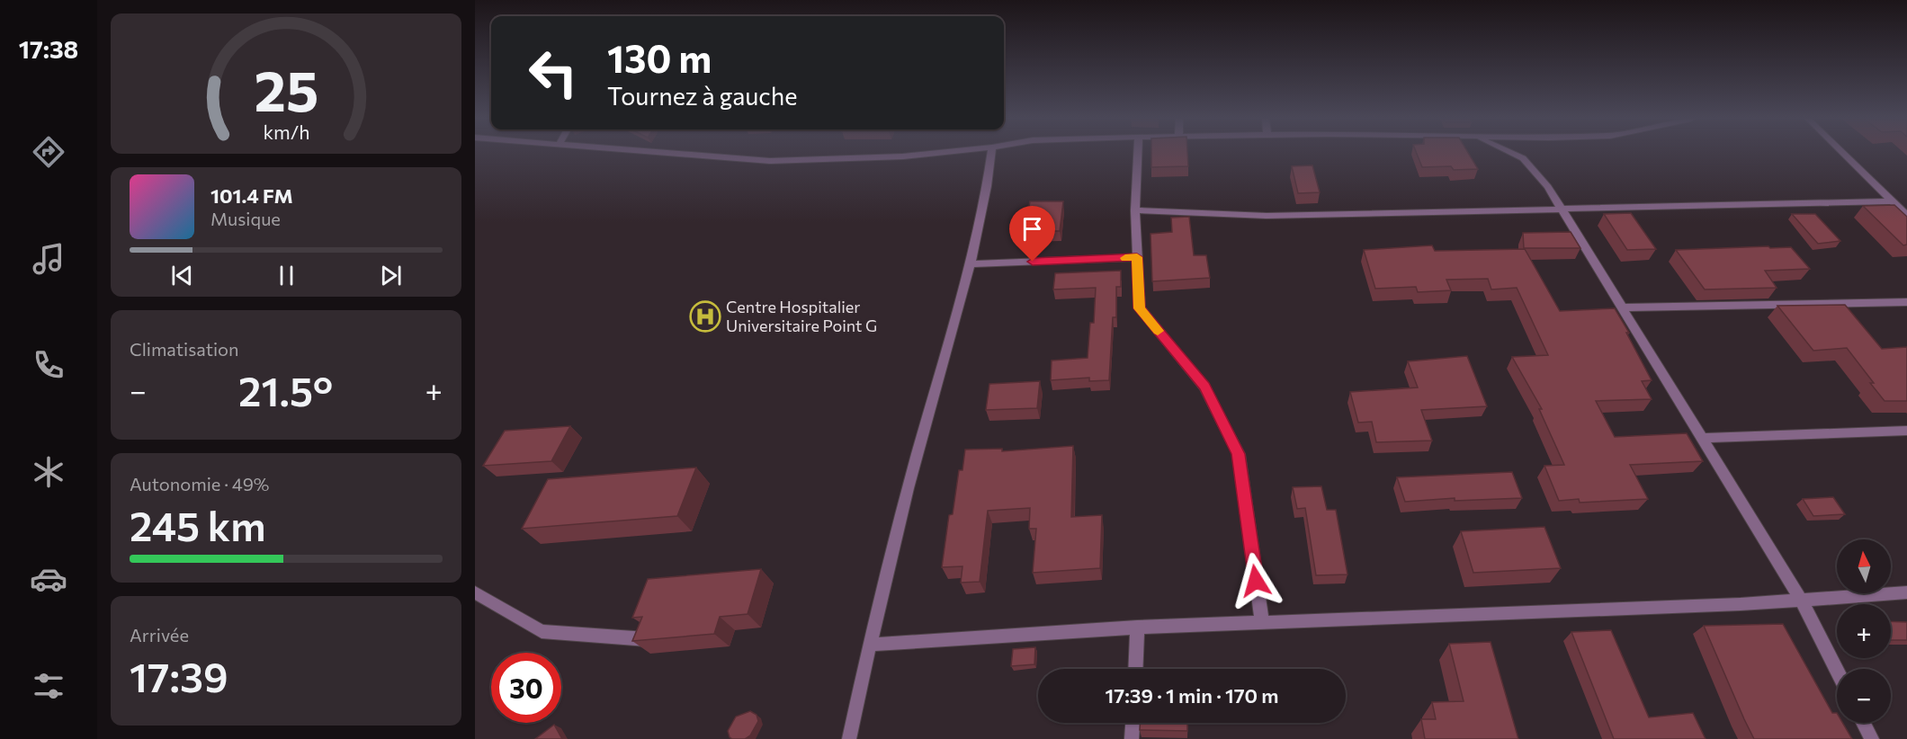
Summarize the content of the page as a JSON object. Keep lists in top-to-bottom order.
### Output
{
  "places": {
    "hospital": ["Centre Hospitalier Universitaire Point G"]
  },
  "north": "top",
  "page": {
    "tabs": "17:38",
    "turn": ["130 m", "Tournez à gauche"],
    "song": ["101.4 FM", "Musique"],
    "tile": [
      "Climatisation",
      ["Autonomie · 49%", "245 km"],
      ["Arrivée", "17:39"]
    ],
    "heat": ["−", "21.5°", "+"],
    "map_buttons": ["+", "−"],
    "limit": "30",
    "trip": "17:39 · 1 min · 170 m",
    "gauge": ["25", "km/h"]
  }
}
